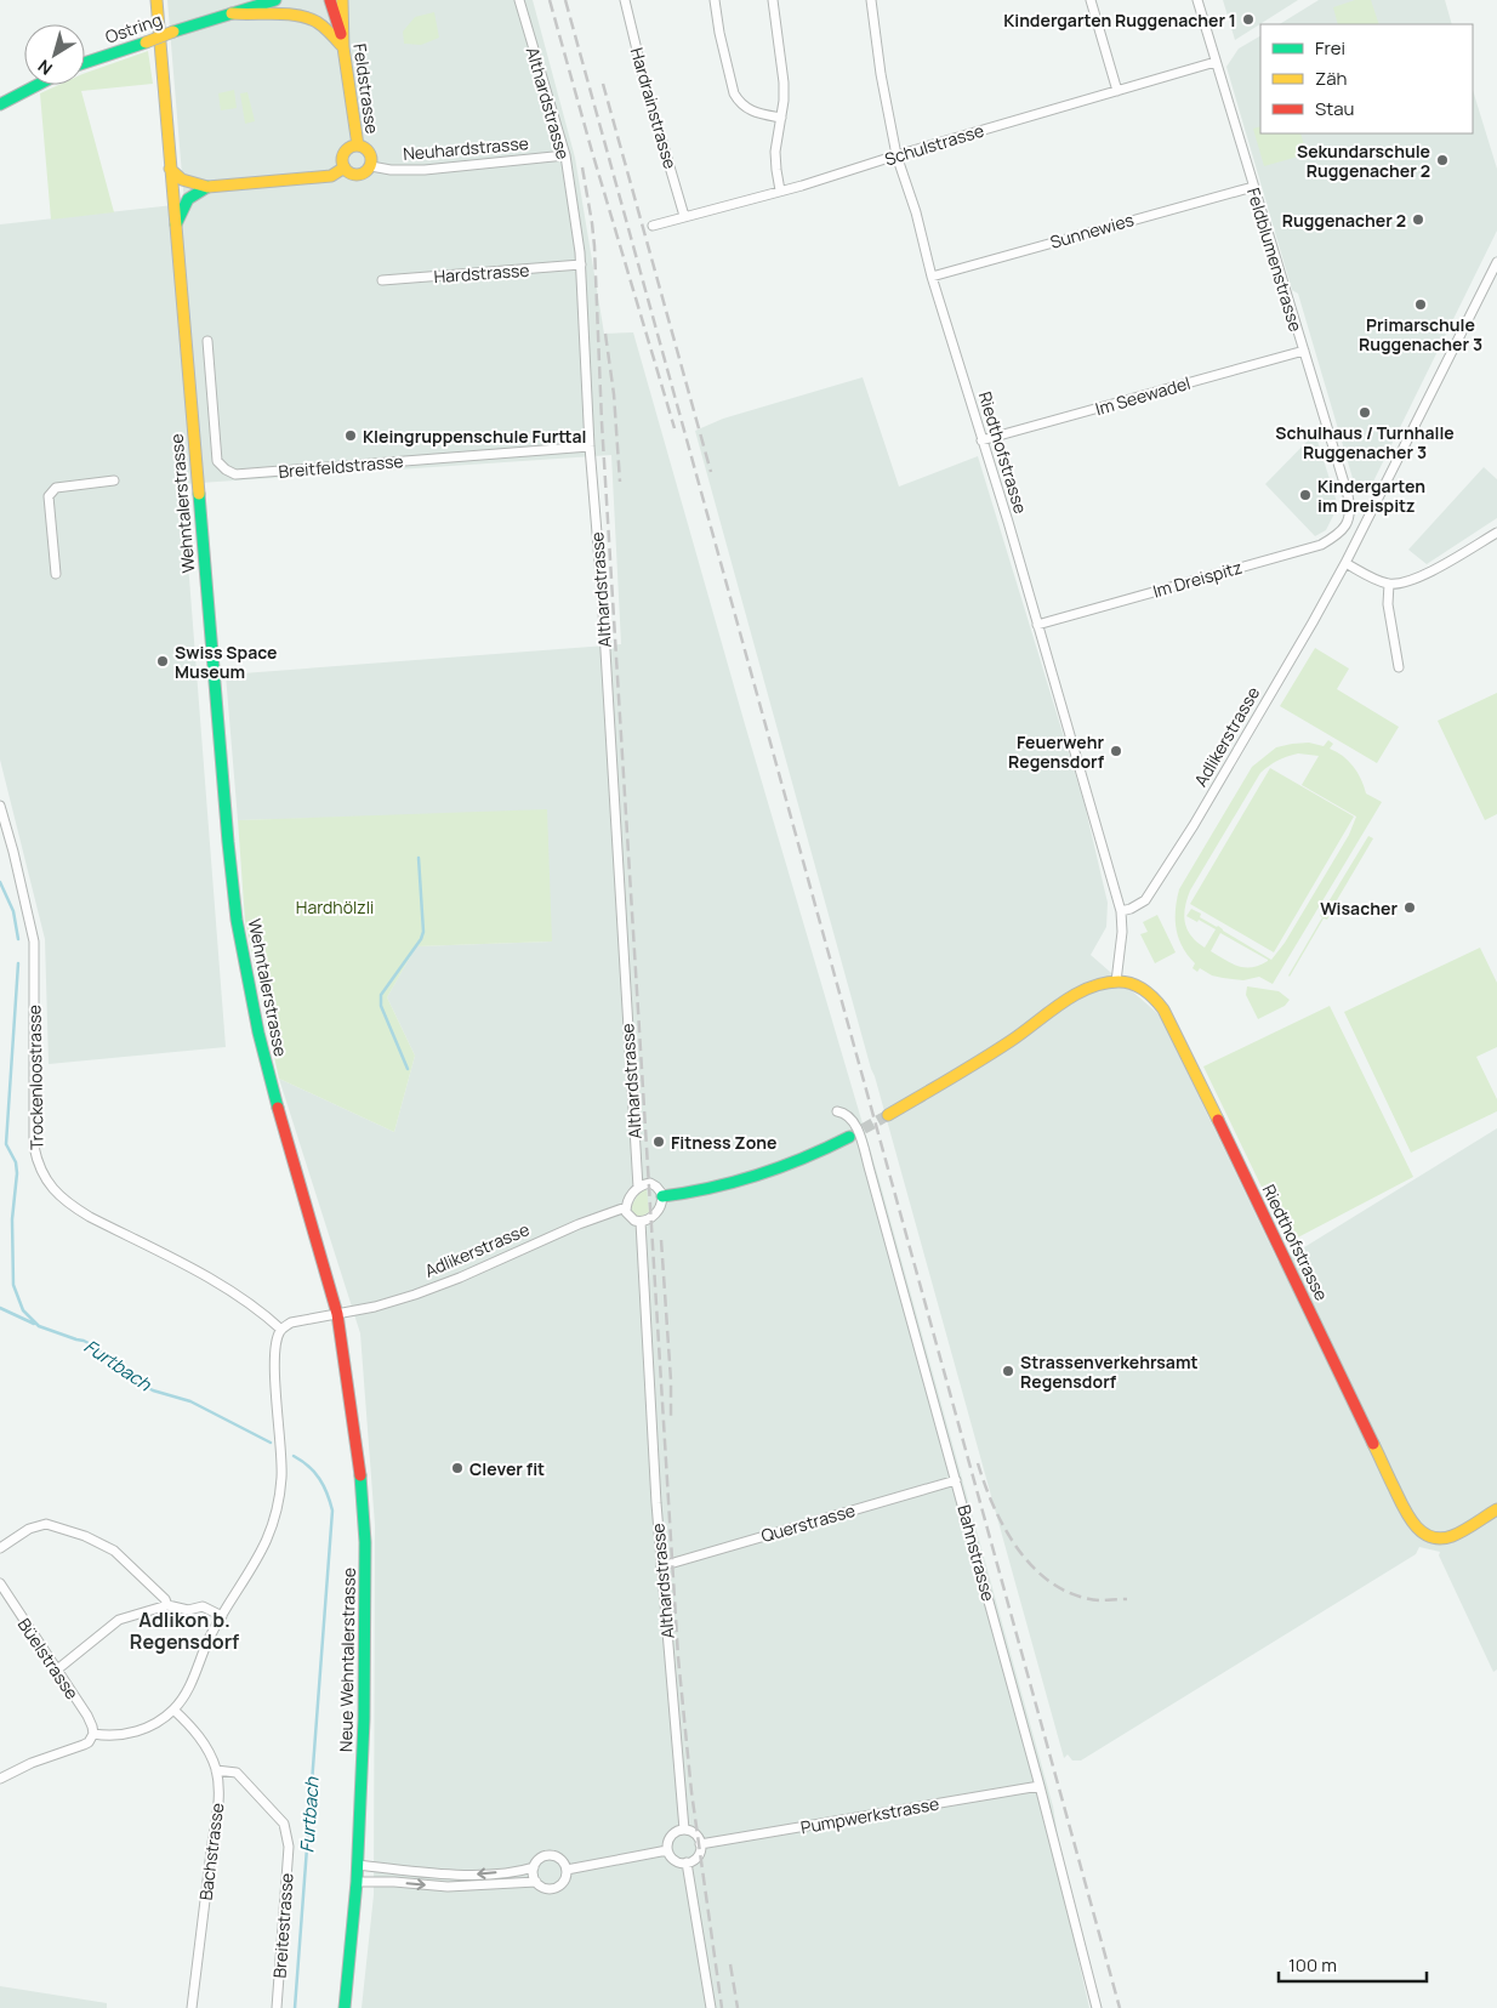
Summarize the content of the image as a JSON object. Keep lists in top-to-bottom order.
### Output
{
  "streets": {
    "main road": [
      "Ostring",
      "Feldstrasse",
      "Riedthofstrasse",
      "Wehntalerstrasse",
      "Neue Wehntalerstrasse"
    ],
    "street": [
      "Althardstrasse",
      "Hardrainstrasse",
      "Schulstrasse",
      "Neuhardstrasse",
      "Sunnewies",
      "Feldblumenstrasse",
      "Hardstrasse",
      "Im Seewadel",
      "Breitfeldstrasse",
      "Im Dreispitz",
      "Adlikerstrasse",
      "Trockenloostrasse",
      "Querstrasse",
      "Bahnstrasse",
      "Büelstrasse",
      "Pumpwerkstrasse",
      "Bachstrasse",
      "Breitestrasse"
    ]
  },
  "crossings": [
    ["Feldstrasse", "Neuhardstrasse"],
    ["Althardstrasse", "Neuhardstrasse"],
    ["Althardstrasse", "Hardstrasse"],
    ["Althardstrasse", "Breitfeldstrasse"],
    ["Althardstrasse", "Adlikerstrasse"],
    ["Althardstrasse", "Querstrasse"],
    ["Althardstrasse", "Pumpwerkstrasse"],
    ["Hardrainstrasse", "Schulstrasse"],
    ["Schulstrasse", "Feldblumenstrasse"],
    ["Schulstrasse", "Riedthofstrasse"],
    ["Sunnewies", "Feldblumenstrasse"],
    ["Sunnewies", "Riedthofstrasse"],
    ["Feldblumenstrasse", "Im Seewadel"],
    ["Feldblumenstrasse", "Im Dreispitz"],
    ["Im Seewadel", "Riedthofstrasse"],
    ["Riedthofstrasse", "Im Dreispitz"],
    ["Riedthofstrasse", "Adlikerstrasse"],
    ["Wehntalerstrasse", "Adlikerstrasse"],
    ["Wehntalerstrasse", "Neue Wehntalerstrasse"],
    ["Adlikerstrasse", "Neue Wehntalerstrasse"],
    ["Querstrasse", "Bahnstrasse"],
    ["Bahnstrasse", "Pumpwerkstrasse"],
    ["Bachstrasse", "Breitestrasse"]
  ],
  "districts": ["Adlikon b. Regensdorf"],
  "water": ["Furtbach"],
  "parks": ["Hardhölzli"],
  "places": [
    "Kindergarten Ruggenacher 1",
    "Sekundarschule Ruggenacher 2",
    "Ruggenacher 2",
    "Primarschule Ruggenacher 3",
    "Schulhaus / Turnhalle Ruggenacher 3",
    "Kleingruppenschule Furttal",
    "Kindergarten im Dreispitz",
    "Swiss Space Museum",
    "Feuerwehr Regensdorf",
    "Wisacher",
    "Fitness Zone",
    "Strassenverkehrsamt Regensdorf",
    "Clever fit"
  ],
  "legend": ["Frei", "Zäh", "Stau"],
  "scale_bar": "100 m",
  "north": "bottom left"
}
